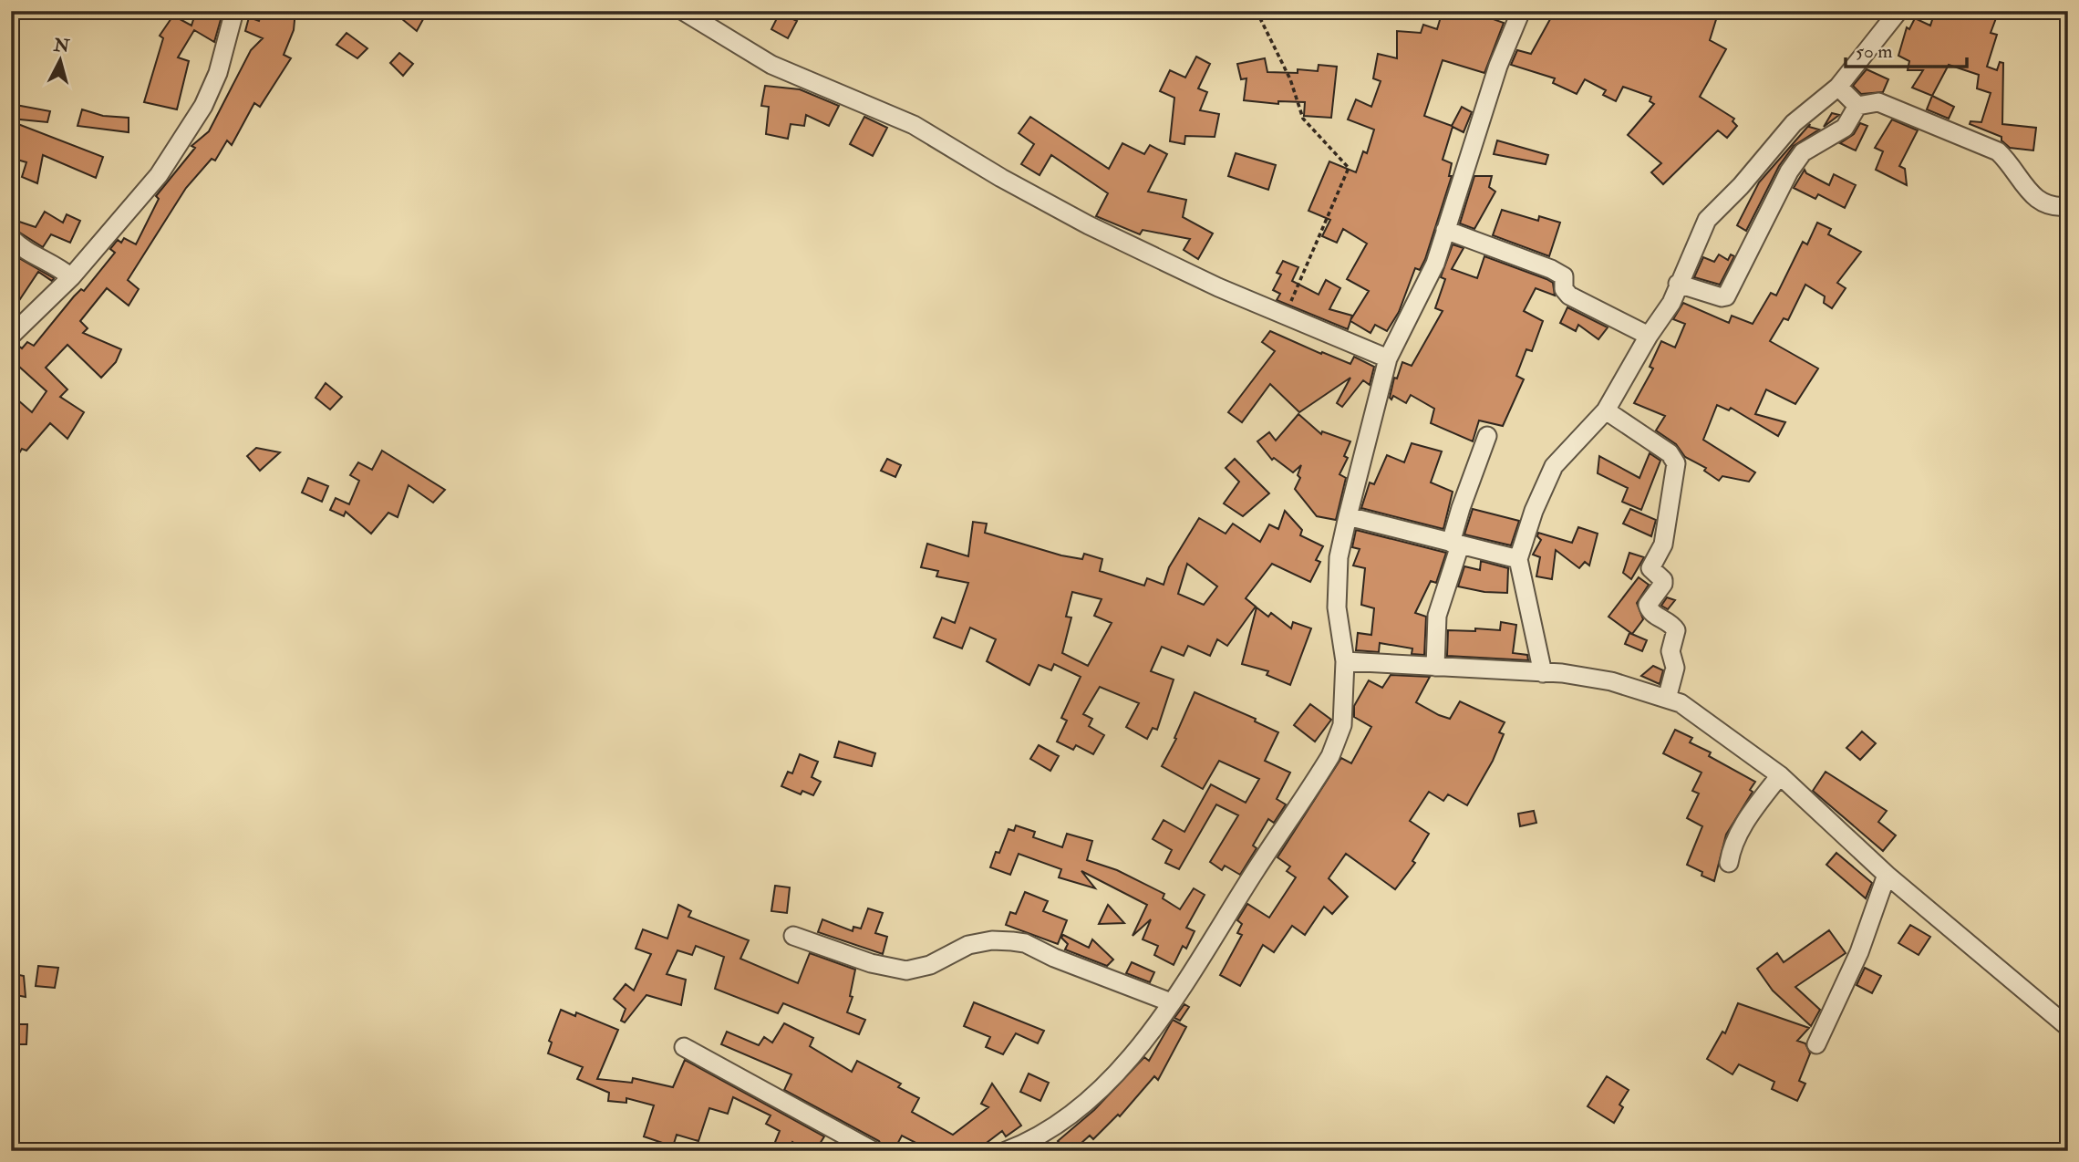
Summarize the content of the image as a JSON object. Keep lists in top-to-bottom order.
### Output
{
  "scale_bar": "50 m",
  "north": "top"
}
